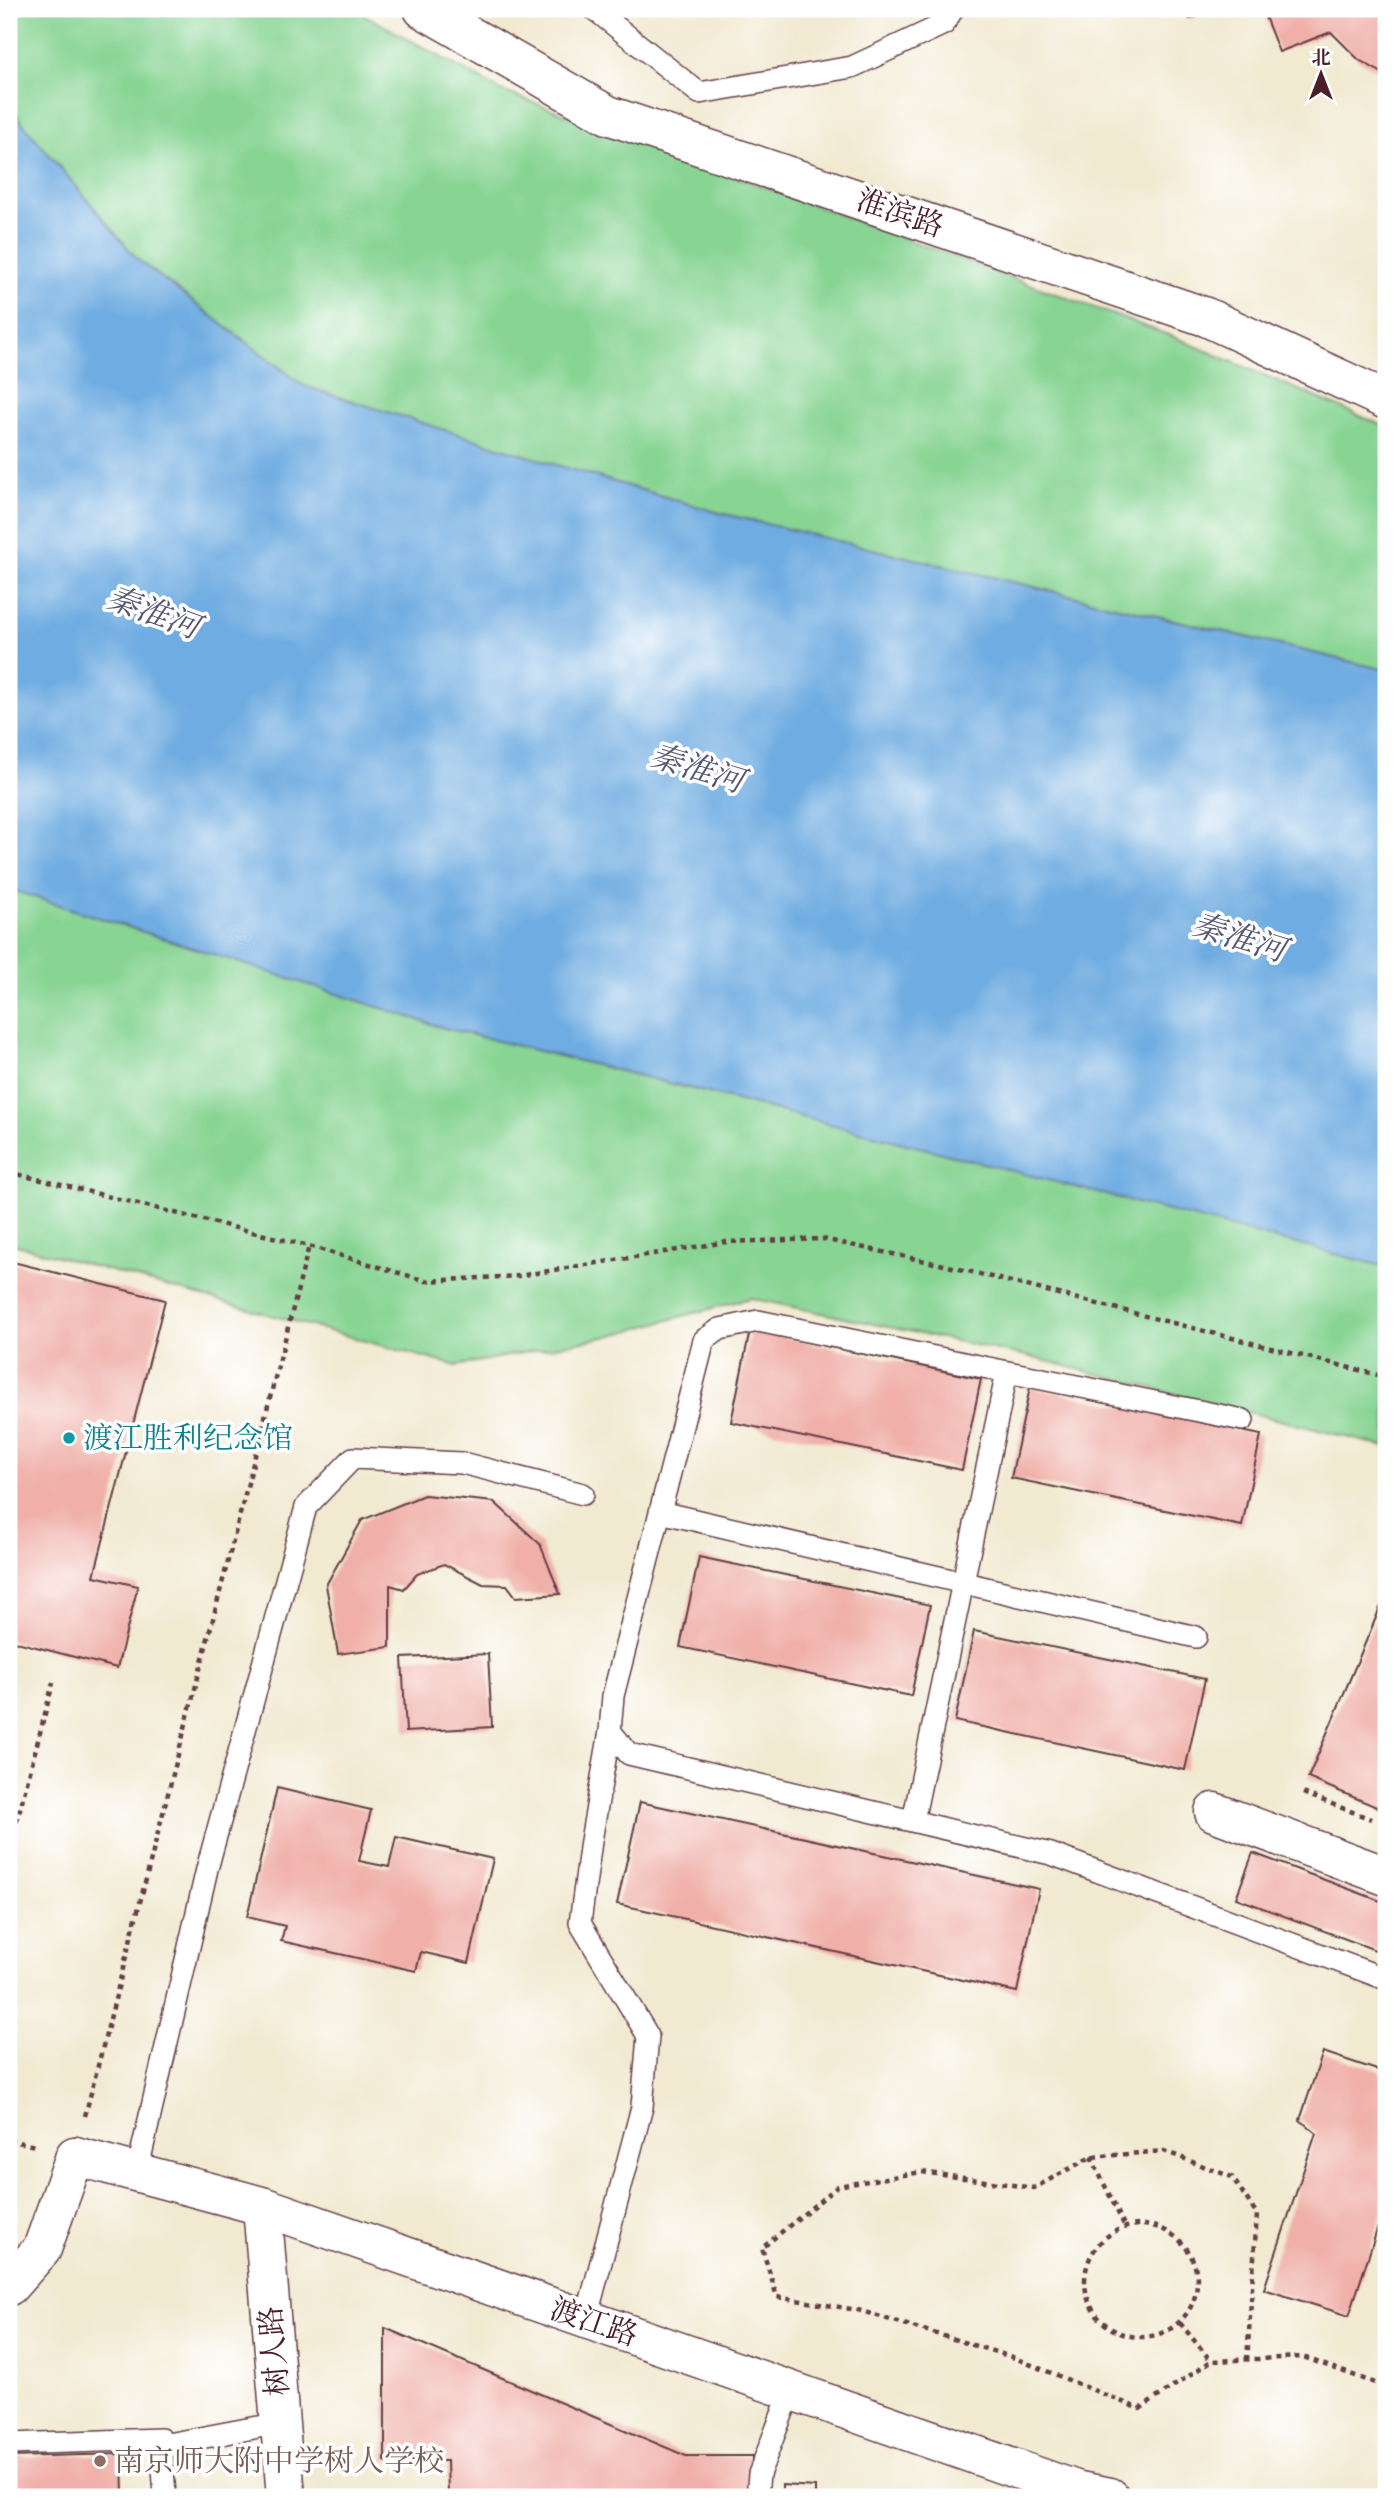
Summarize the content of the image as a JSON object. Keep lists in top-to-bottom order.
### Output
{
  "streets": {
    "street": ["淮滨路", "渡江路", "树人路"]
  },
  "crossings": [
    ["渡江路", "树人路"]
  ],
  "water": ["秦淮河"],
  "places": ["渡江胜利纪念馆", "南京师大附中学树人学校"],
  "north": "top"
}
